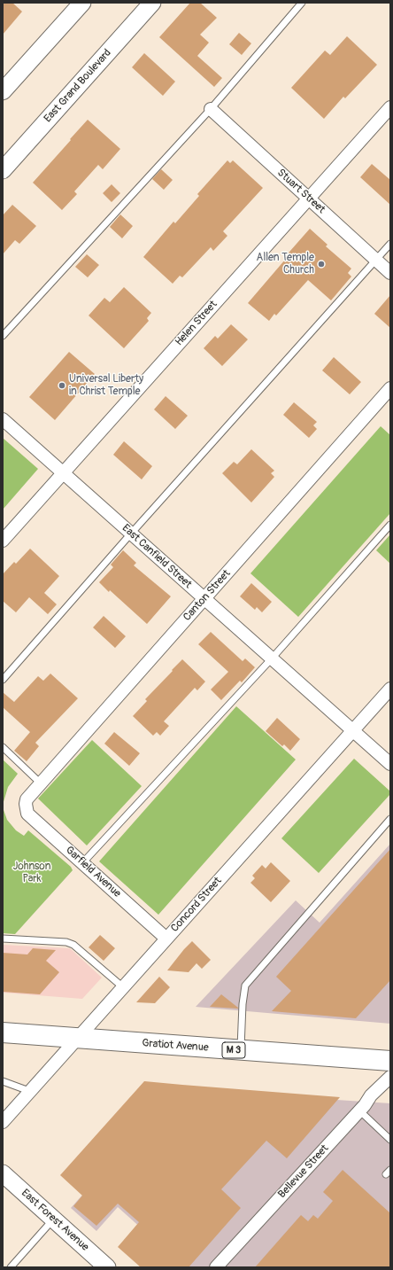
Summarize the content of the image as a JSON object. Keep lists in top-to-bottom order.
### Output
{
  "streets": {
    "main road": [
      "East Grand Boulevard",
      "Gratiot Avenue",
      "M 3",
      "East Forest Avenue"
    ],
    "street": [
      "Stuart Street",
      "Helen Street",
      "East Canfield Street",
      "Canton Street",
      "Garfield Avenue",
      "Concord Street",
      "Bellevue Street"
    ]
  },
  "crossings": [
    ["Stuart Street", "Helen Street"],
    ["Helen Street", "East Canfield Street"],
    ["East Canfield Street", "Canton Street"],
    ["East Canfield Street", "Concord Street"],
    ["Canton Street", "Garfield Avenue"],
    ["Garfield Avenue", "Concord Street"],
    ["Concord Street", "Gratiot Avenue"]
  ],
  "parks": ["Johnson Park"],
  "places": ["Allen Temple Church", "Universal Liberty in Christ Temple"]
}
